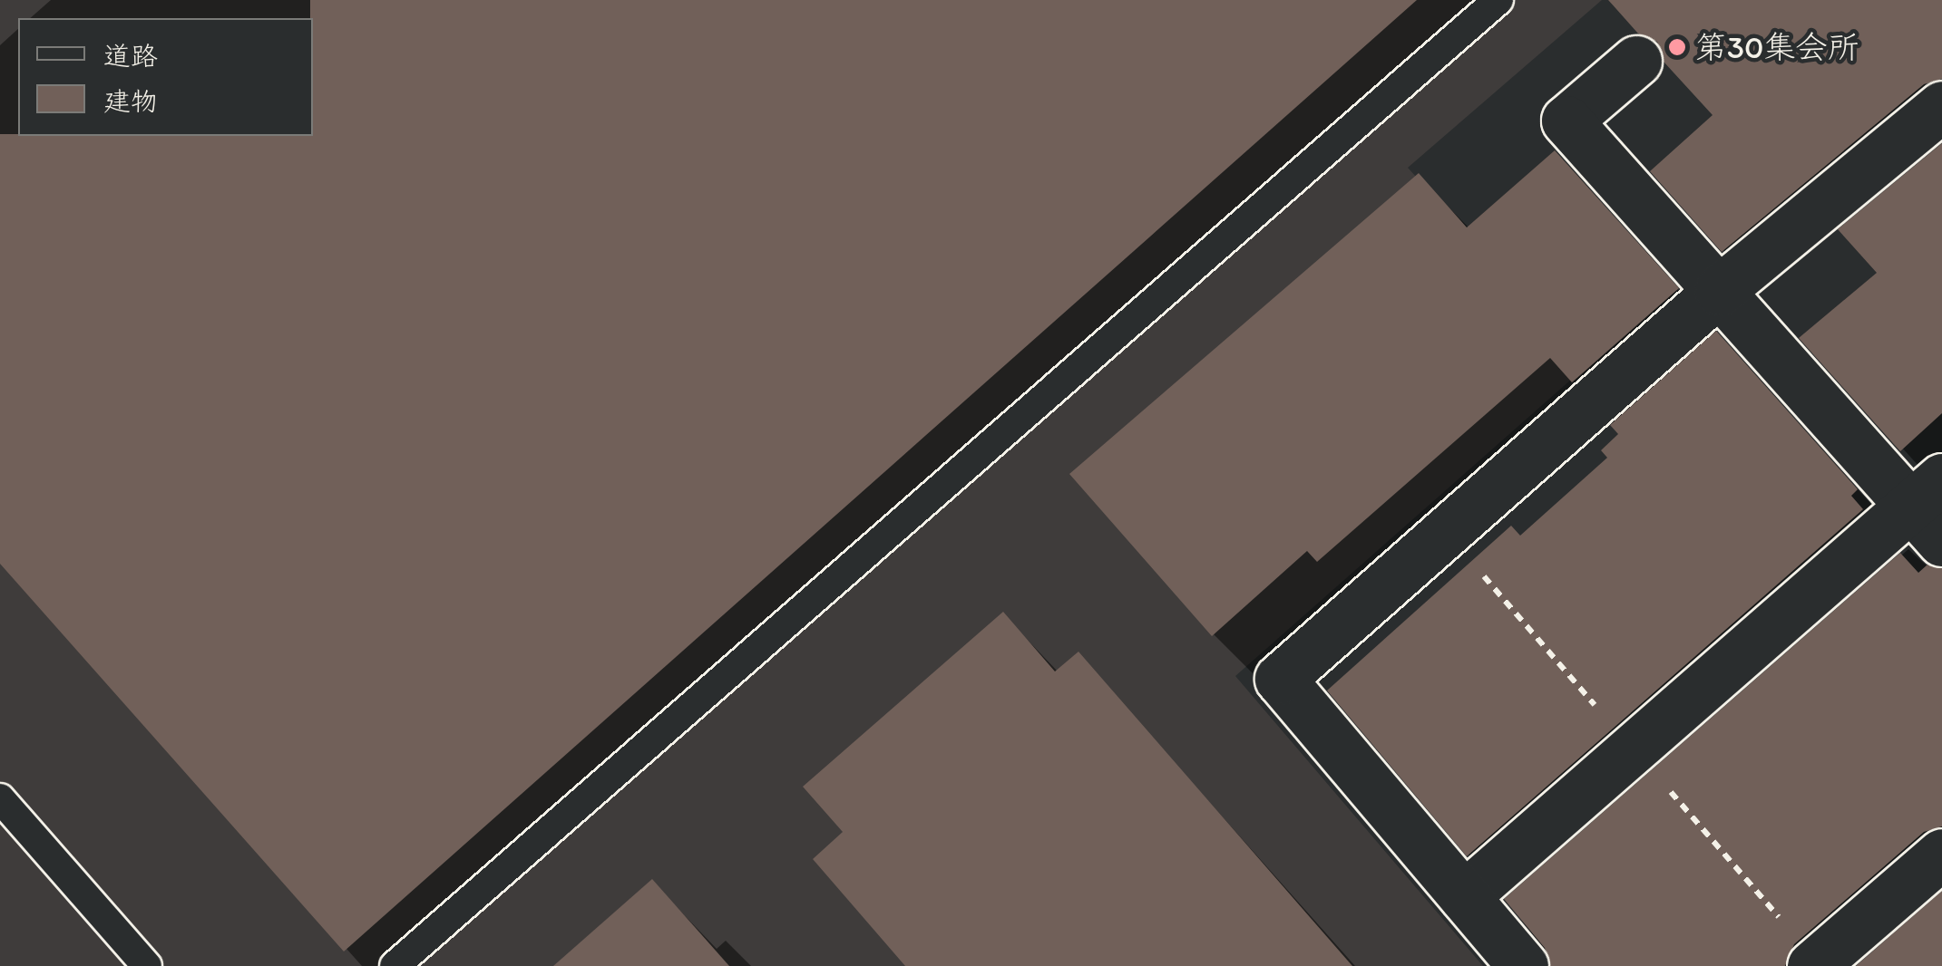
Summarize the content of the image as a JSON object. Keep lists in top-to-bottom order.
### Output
{
  "places": ["第30集会所"],
  "legend": ["道路", "建物"]
}
